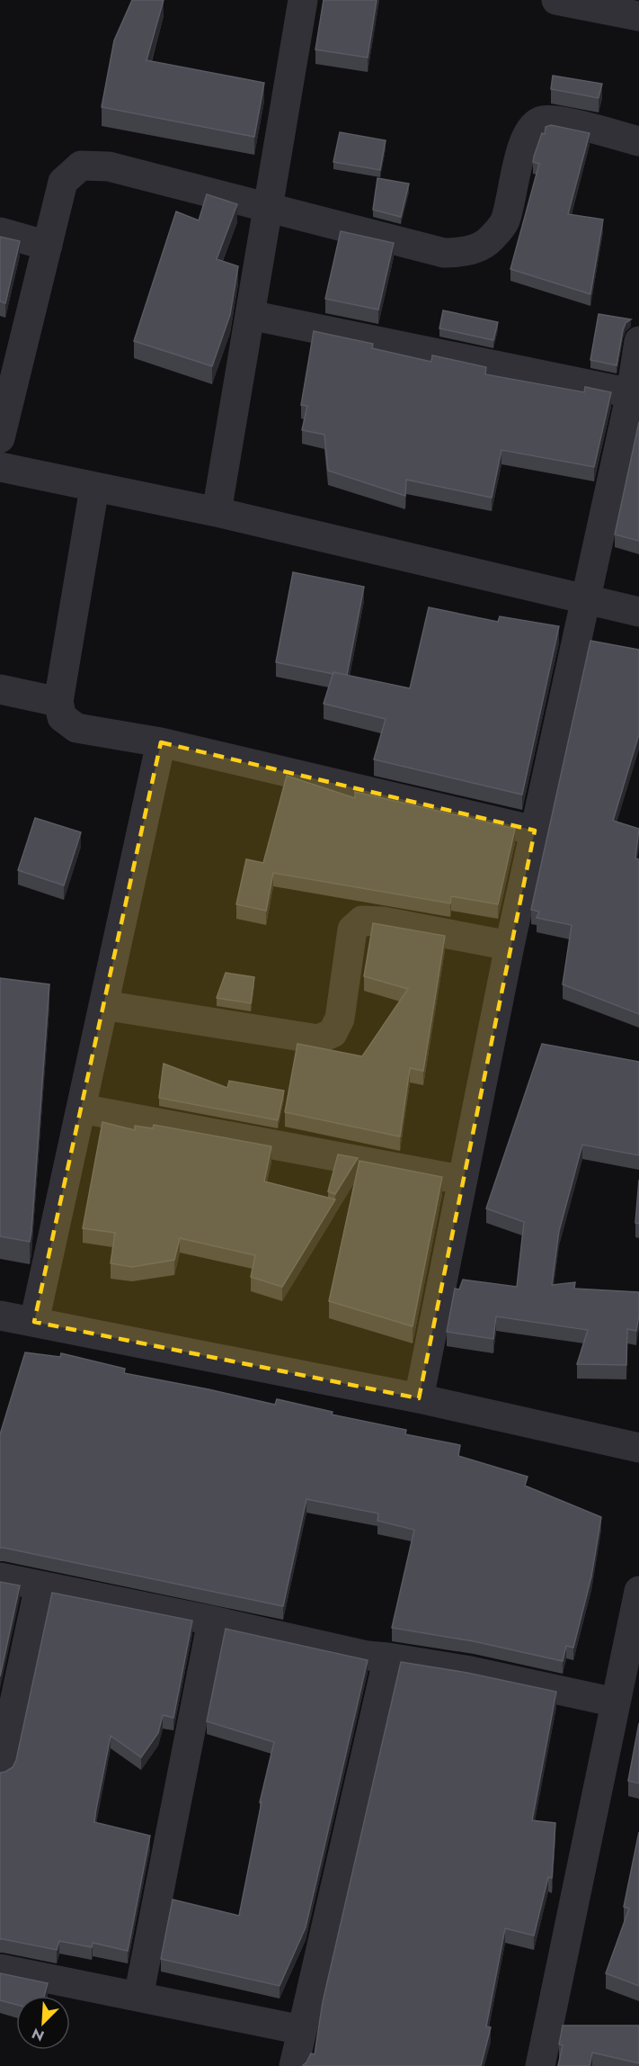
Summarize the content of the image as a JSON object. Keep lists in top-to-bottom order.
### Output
{
  "north": "bottom left"
}
